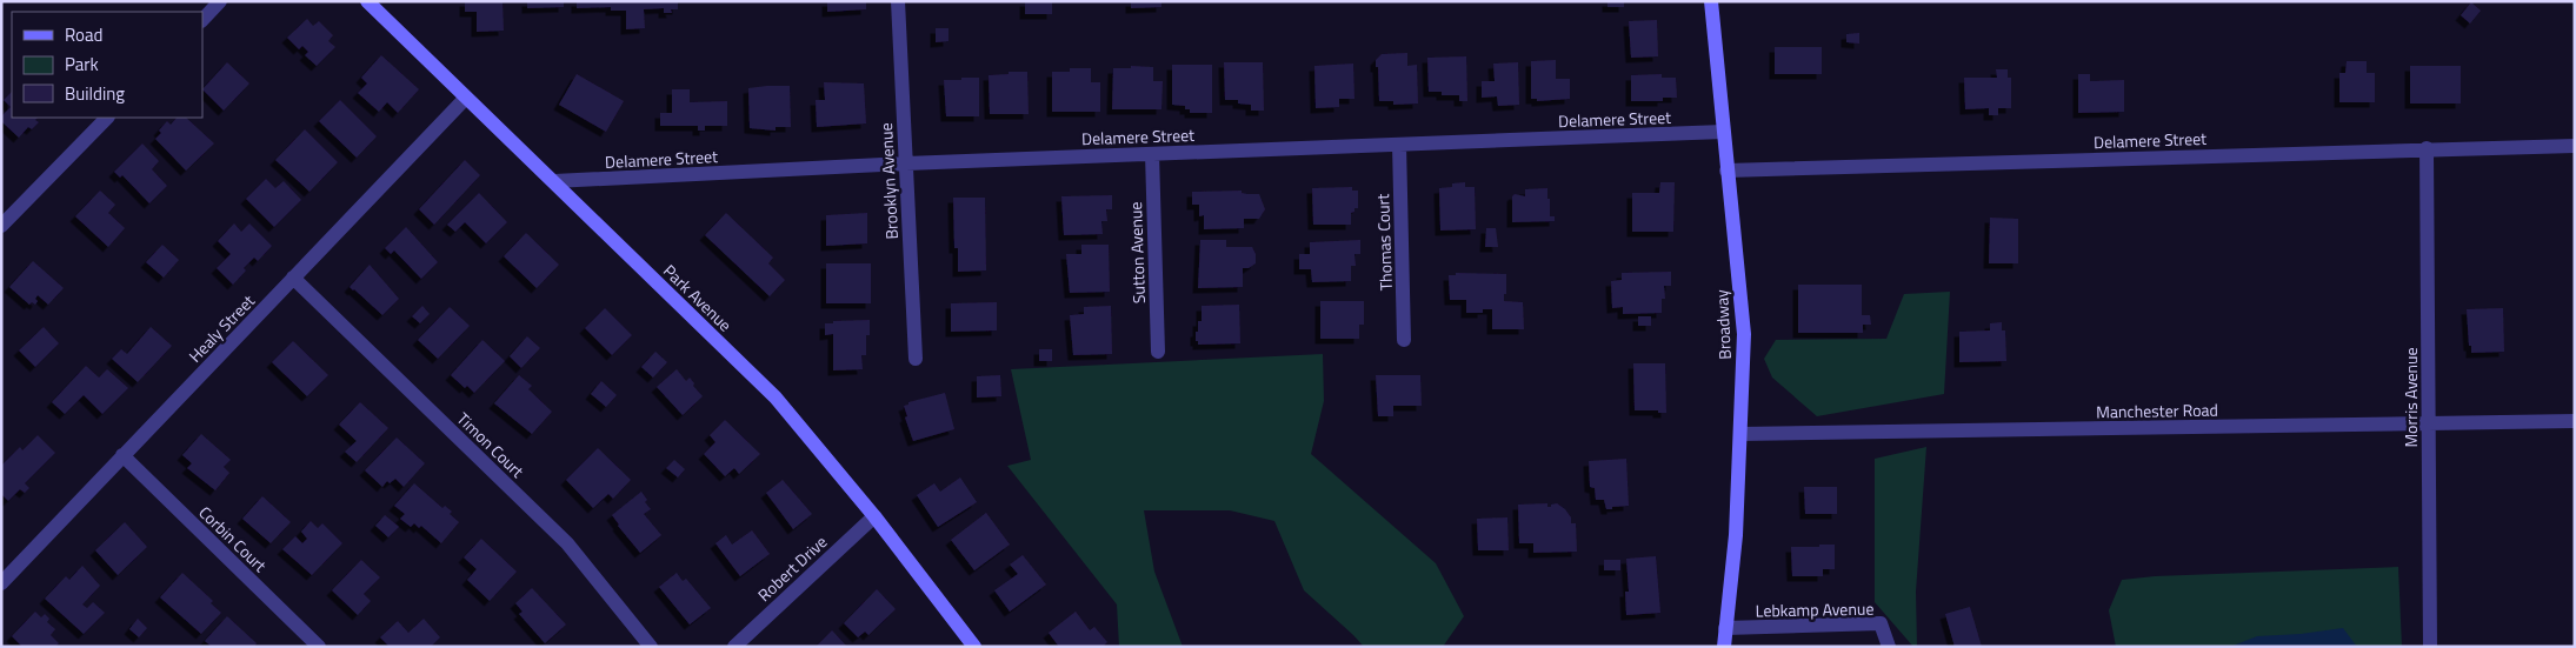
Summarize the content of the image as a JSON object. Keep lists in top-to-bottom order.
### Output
{
  "streets": {
    "main road": ["Park Avenue", "Broadway"],
    "street": [
      "Delamere Street",
      "Brooklyn Avenue",
      "Thomas Court",
      "Sutton Avenue",
      "Healy Street",
      "Morris Avenue",
      "Manchester Road",
      "Timon Court",
      "Corbin Court",
      "Robert Drive",
      "Lebkamp Avenue"
    ]
  },
  "crossings": [
    ["Delamere Street", "Brooklyn Avenue"],
    ["Delamere Street", "Thomas Court"],
    ["Delamere Street", "Sutton Avenue"],
    ["Delamere Street", "Park Avenue"],
    ["Delamere Street", "Broadway"],
    ["Delamere Street", "Morris Avenue"],
    ["Park Avenue", "Healy Street"],
    ["Park Avenue", "Robert Drive"],
    ["Broadway", "Manchester Road"],
    ["Broadway", "Lebkamp Avenue"],
    ["Healy Street", "Timon Court"],
    ["Healy Street", "Corbin Court"],
    ["Morris Avenue", "Manchester Road"]
  ],
  "legend": ["Road", "Park", "Building"]
}
